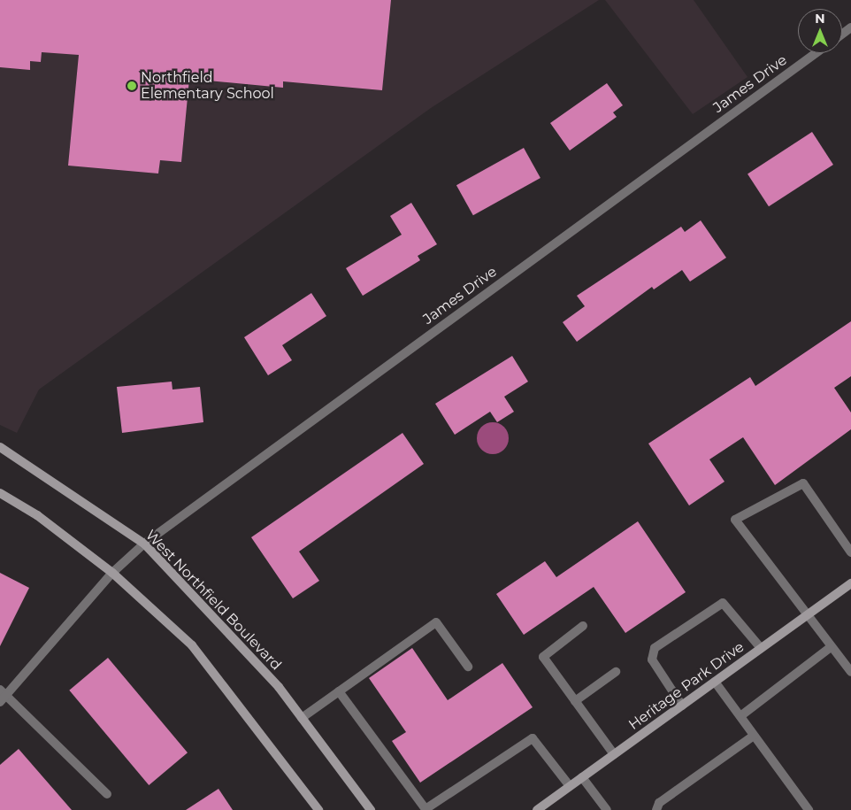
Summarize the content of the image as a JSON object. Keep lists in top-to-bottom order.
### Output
{
  "streets": {
    "main road": ["West Northfield Boulevard", "Heritage Park Drive"],
    "street": ["James Drive"]
  },
  "crossings": [
    ["James Drive", "West Northfield Boulevard"]
  ],
  "places": ["Northfield Elementary School"],
  "north": "top"
}
